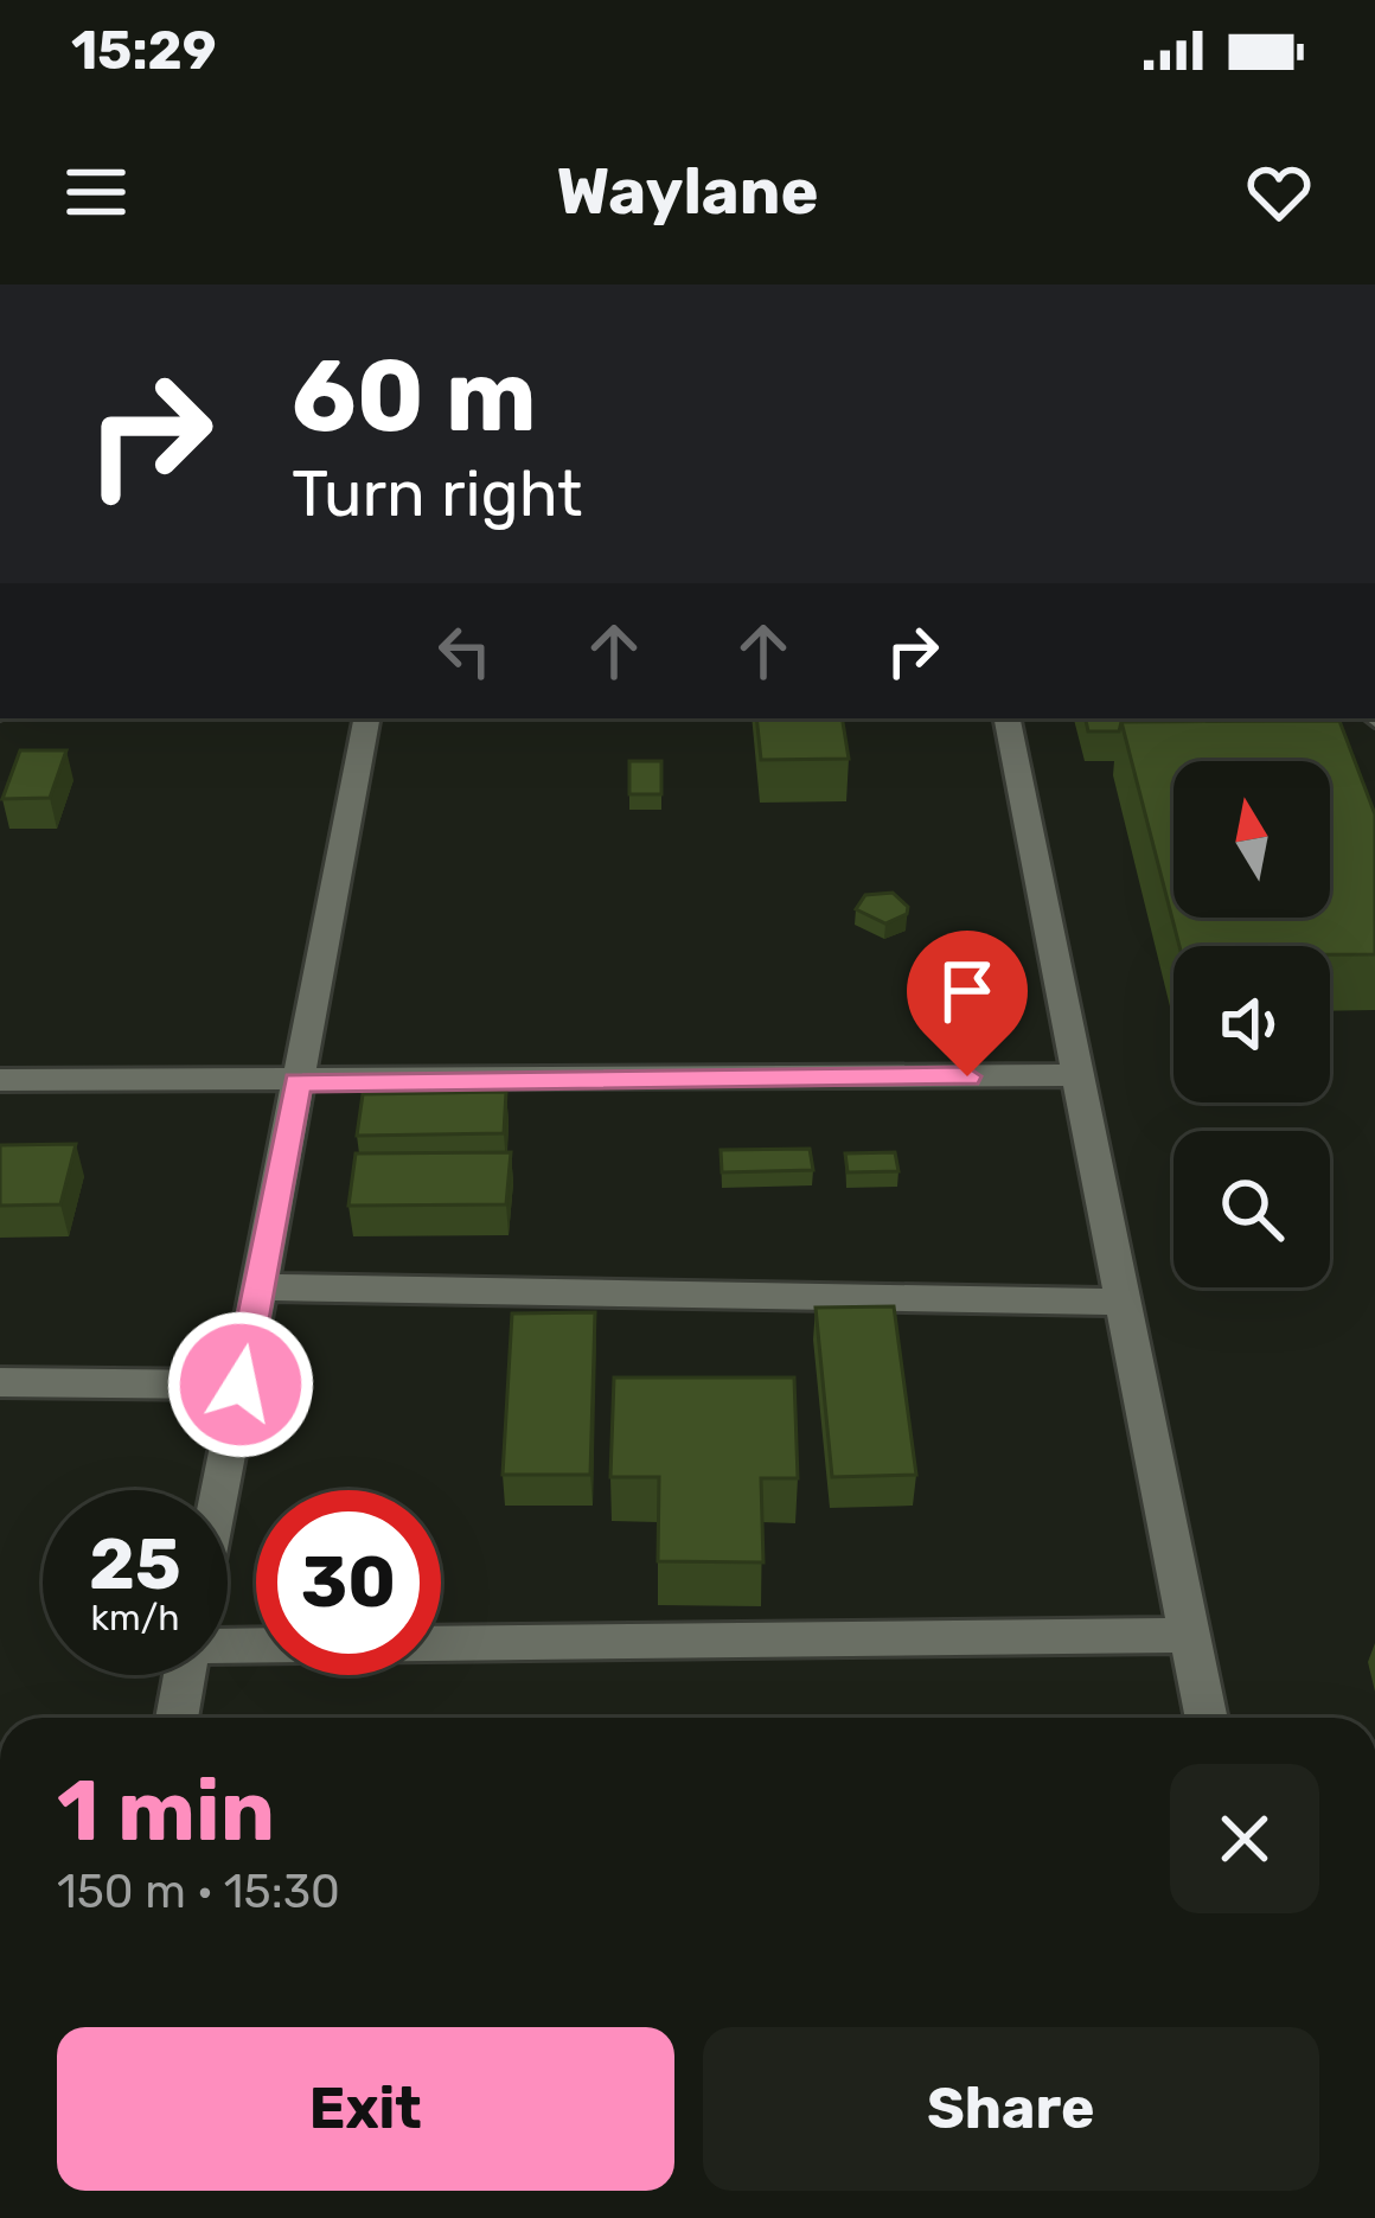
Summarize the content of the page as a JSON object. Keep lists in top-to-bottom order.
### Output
{
  "north": "top",
  "page": {
    "status": "15:29",
    "header": "Waylane",
    "turn": ["60 m", "Turn right"],
    "speed": "25 km/h",
    "limit": "30",
    "heading": ["1 min", "150 m · 15:30"],
    "buttons": ["Exit", "Share"]
  }
}
